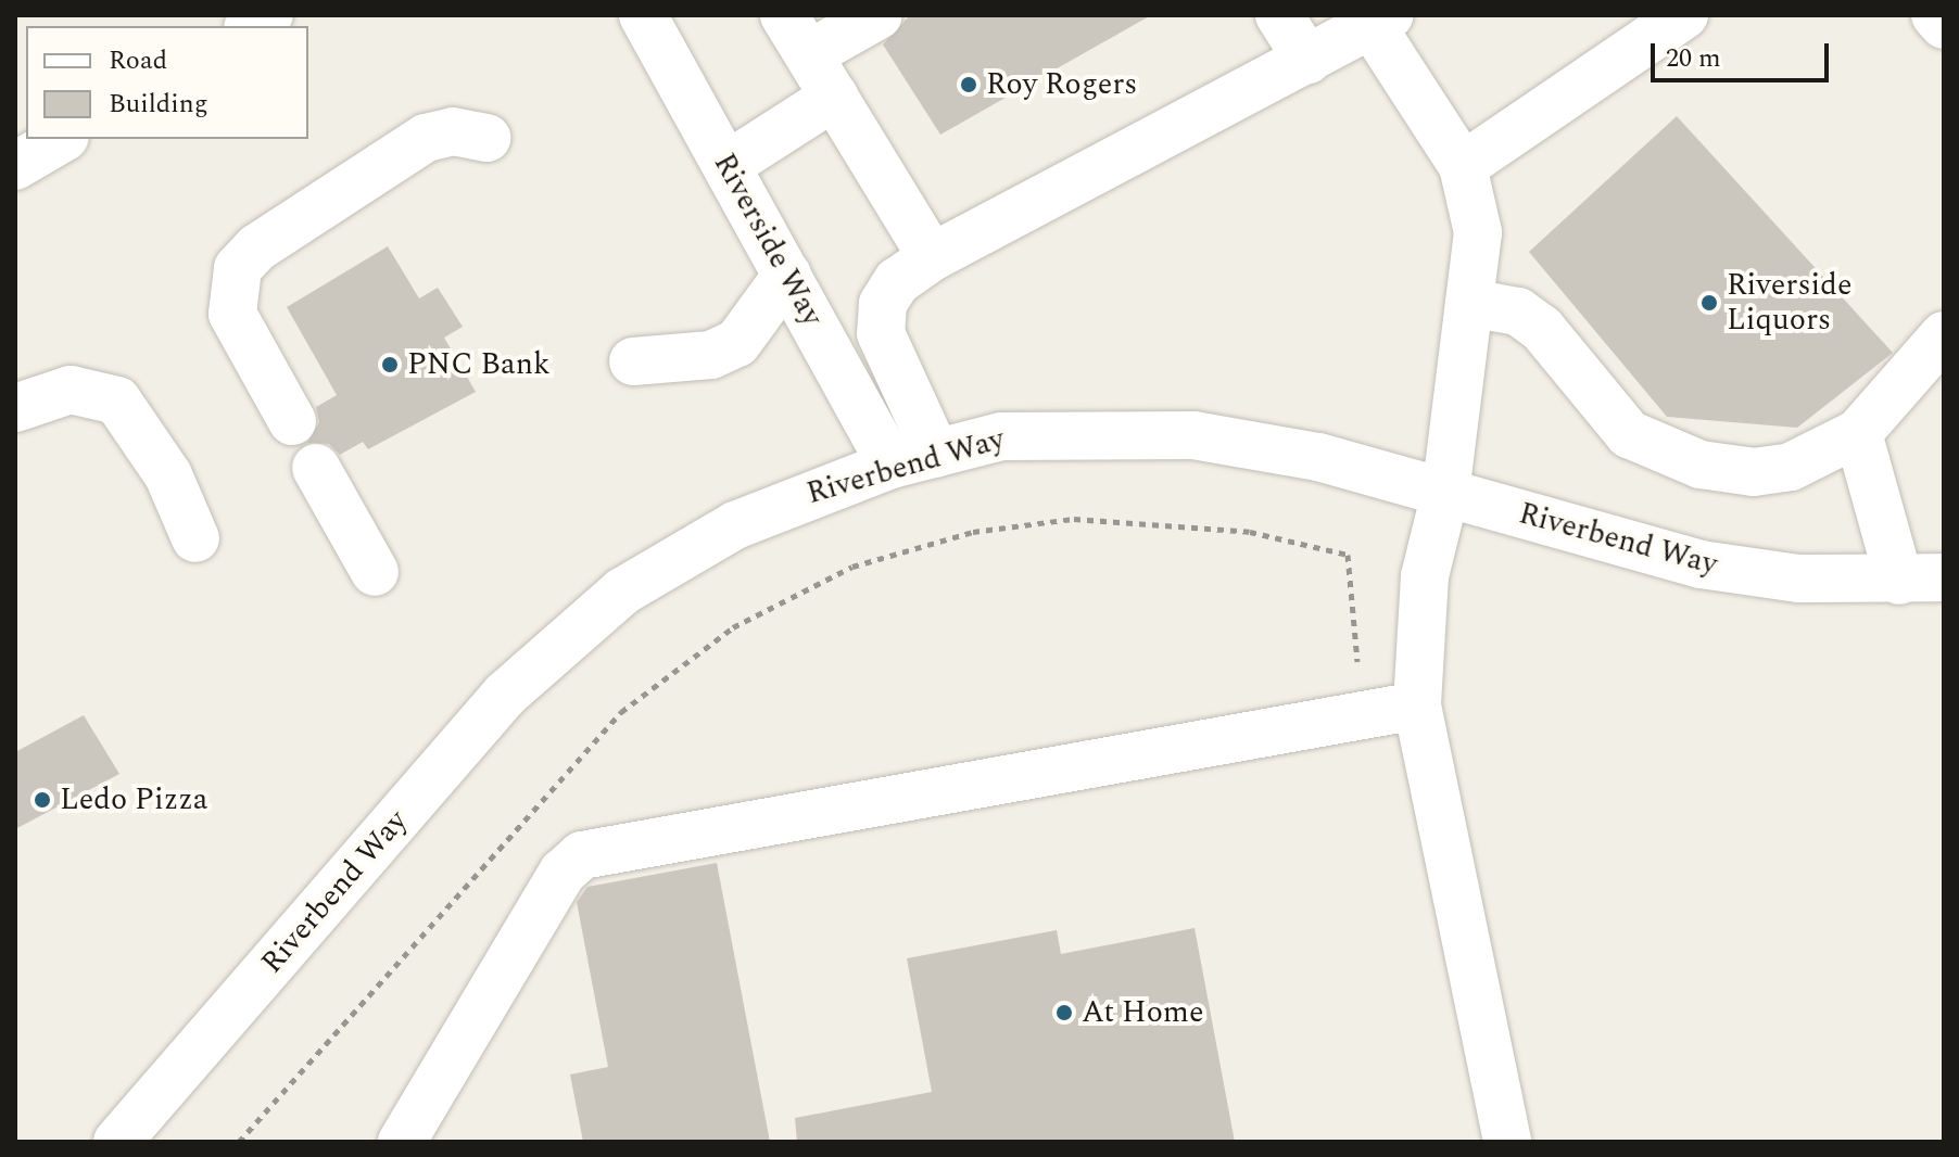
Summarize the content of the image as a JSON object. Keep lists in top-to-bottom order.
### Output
{
  "streets": {
    "street": ["Riverside Way", "Riverbend Way"]
  },
  "crossings": [
    ["Riverside Way", "Riverbend Way"]
  ],
  "places": [
    "Roy Rogers",
    "Riverside Liquors",
    "PNC Bank",
    "Ledo Pizza",
    "At Home"
  ],
  "legend": ["Road", "Building"],
  "scale_bar": "20 m"
}
